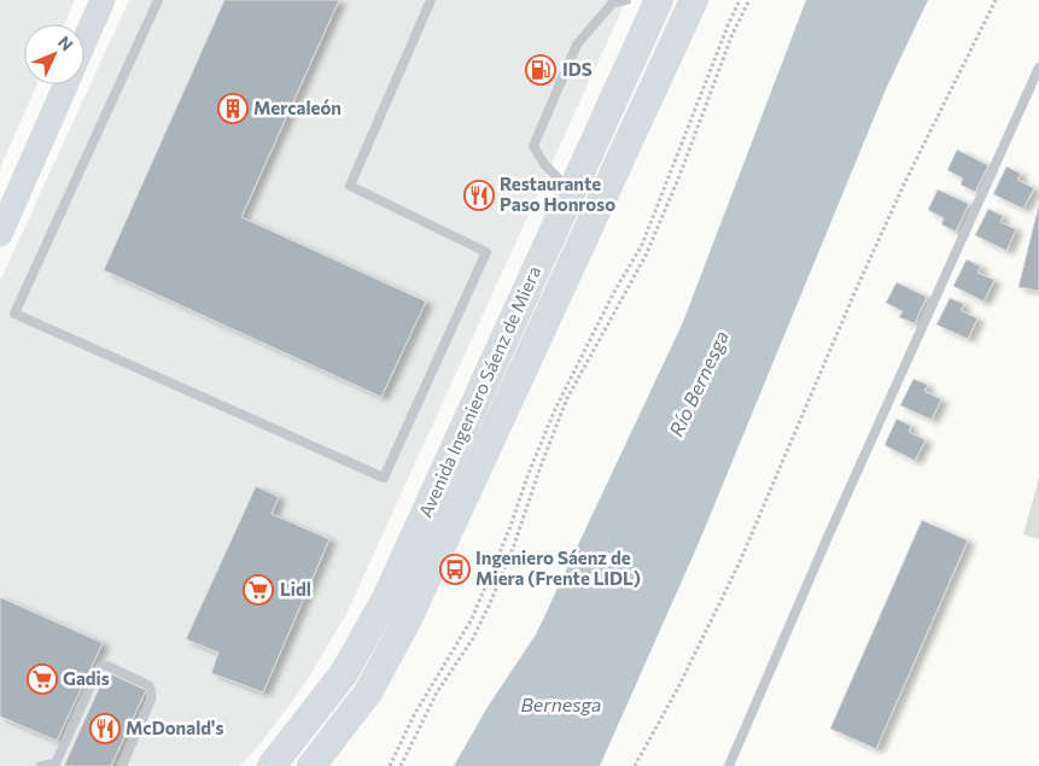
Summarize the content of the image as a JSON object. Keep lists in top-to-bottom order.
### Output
{
  "streets": {
    "main road": ["Avenida Ingeniero Sáenz de Miera"]
  },
  "water": ["Río Bernesga", "Bernesga"],
  "places": {
    "fuel station": ["IDS"],
    "building": ["Mercaleón"],
    "restaurant": ["Restaurante Paso Honroso", "McDonald's"],
    "bus stop": ["Ingeniero Sáenz de Miera (Frente LIDL)"],
    "supermarket": ["Lidl", "Gadis"]
  },
  "north": "top right"
}
